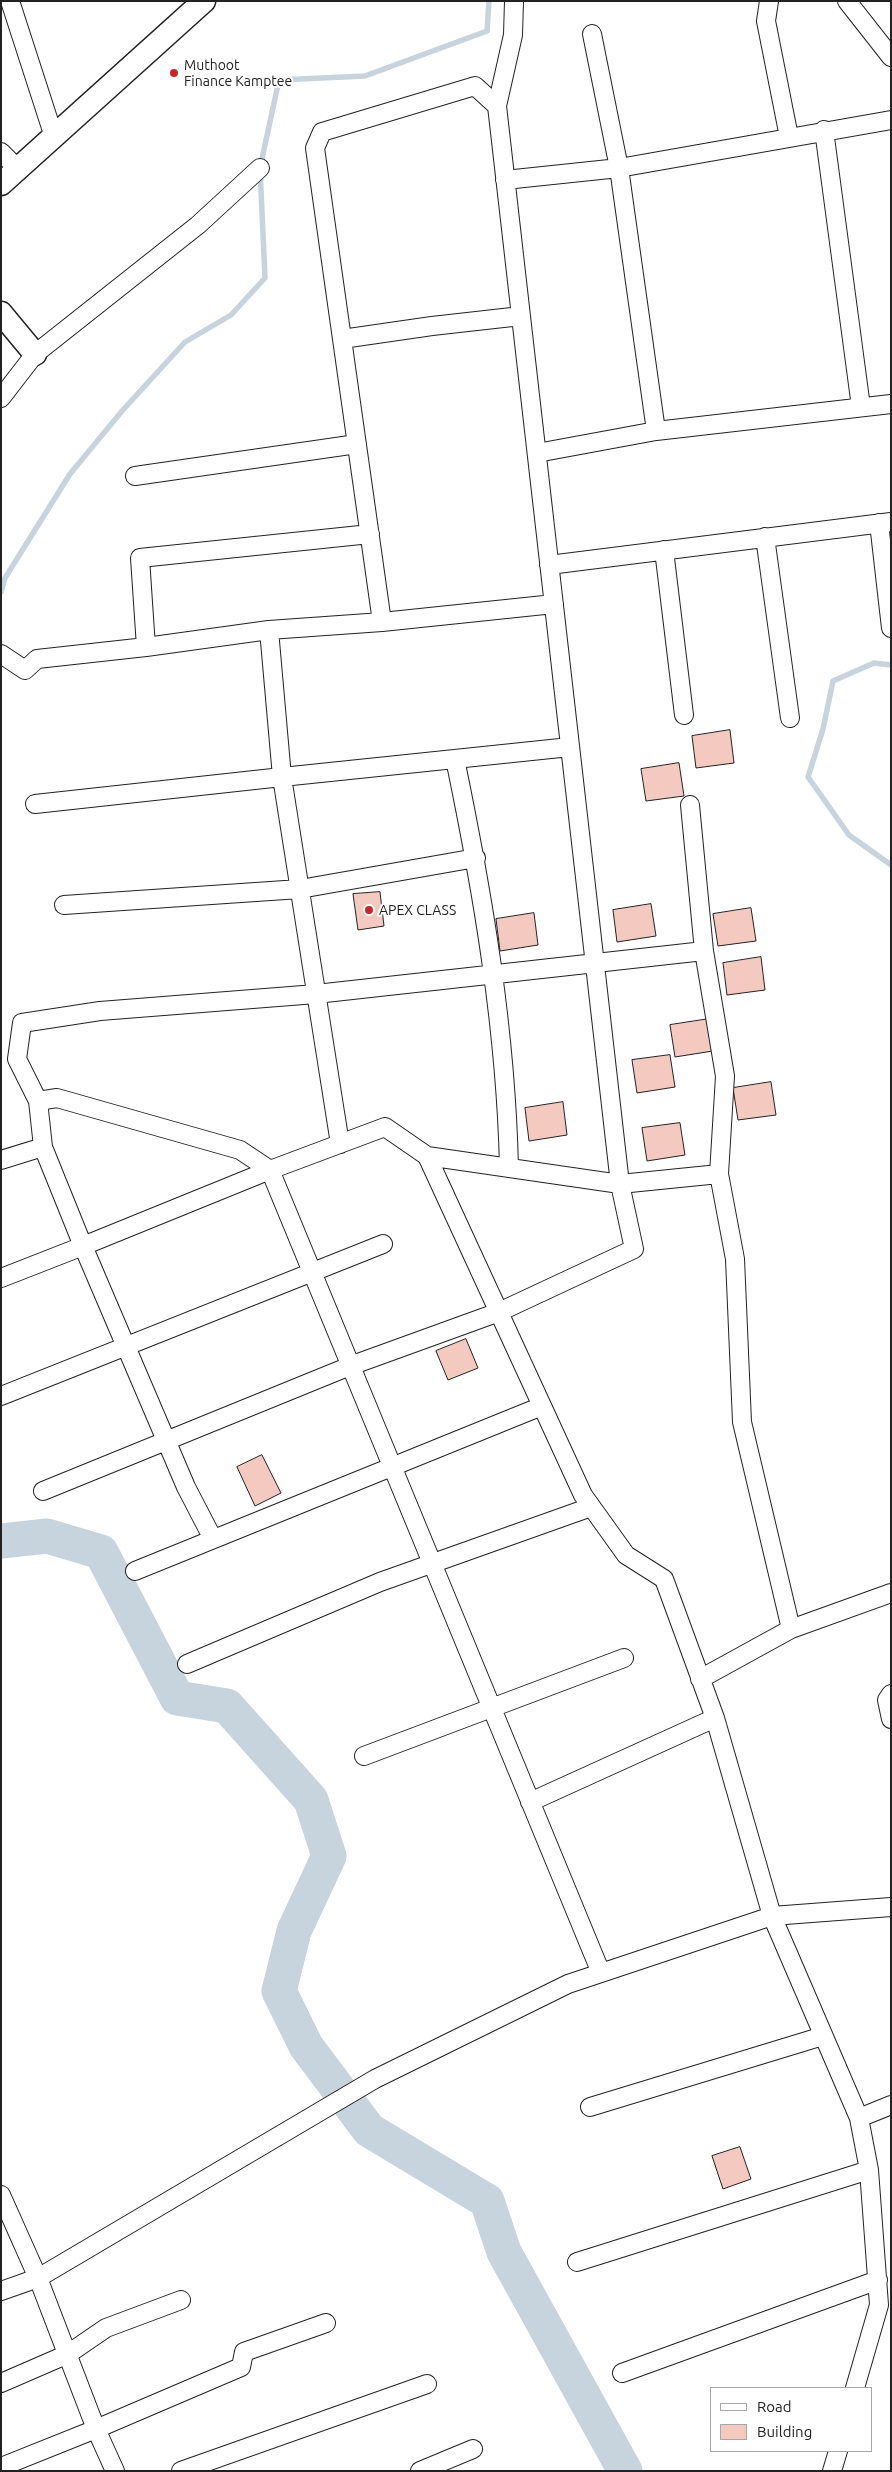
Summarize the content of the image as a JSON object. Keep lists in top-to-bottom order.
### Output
{
  "places": ["Muthoot Finance Kamptee", "APEX CLASS"],
  "legend": ["Road", "Building"]
}
